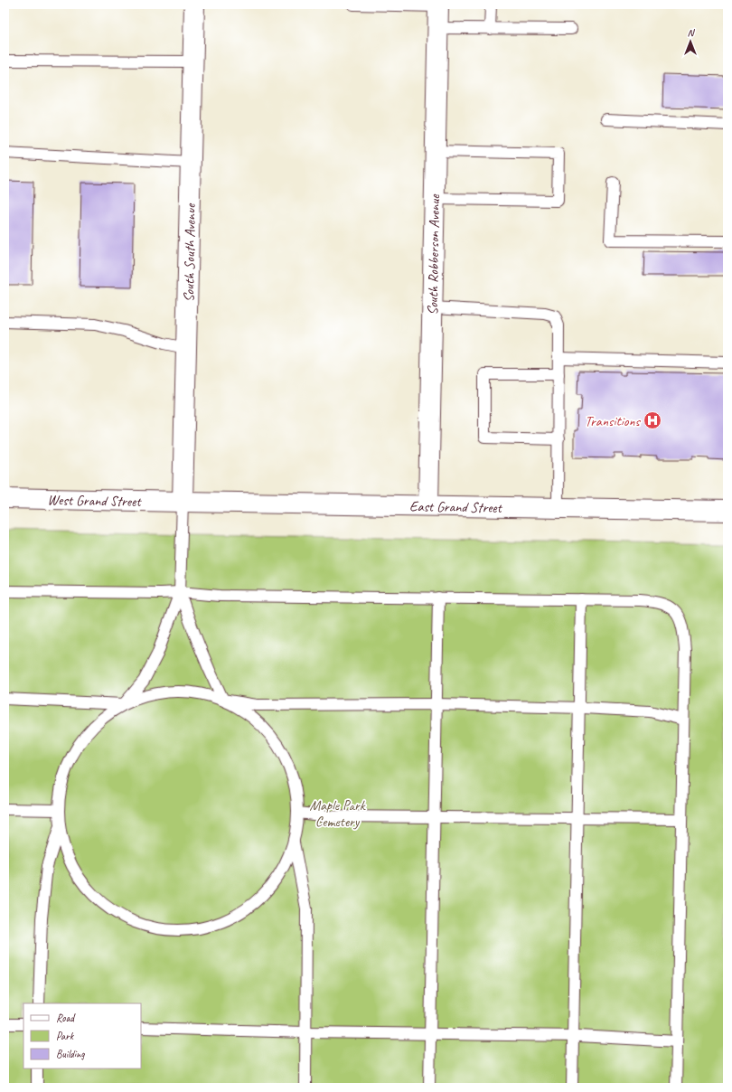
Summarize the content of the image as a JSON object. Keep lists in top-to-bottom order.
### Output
{
  "streets": {
    "street": [
      "South South Avenue",
      "South Robberson Avenue",
      "West Grand Street",
      "East Grand Street"
    ]
  },
  "crossings": [
    ["South South Avenue", "West Grand Street"],
    ["South South Avenue", "East Grand Street"],
    ["South Robberson Avenue", "East Grand Street"],
    ["West Grand Street", "East Grand Street"]
  ],
  "parks": ["Maple Park Cemetery"],
  "places": {
    "hospital": ["Transitions"]
  },
  "legend": ["Road", "Park", "Building"],
  "north": "top"
}
